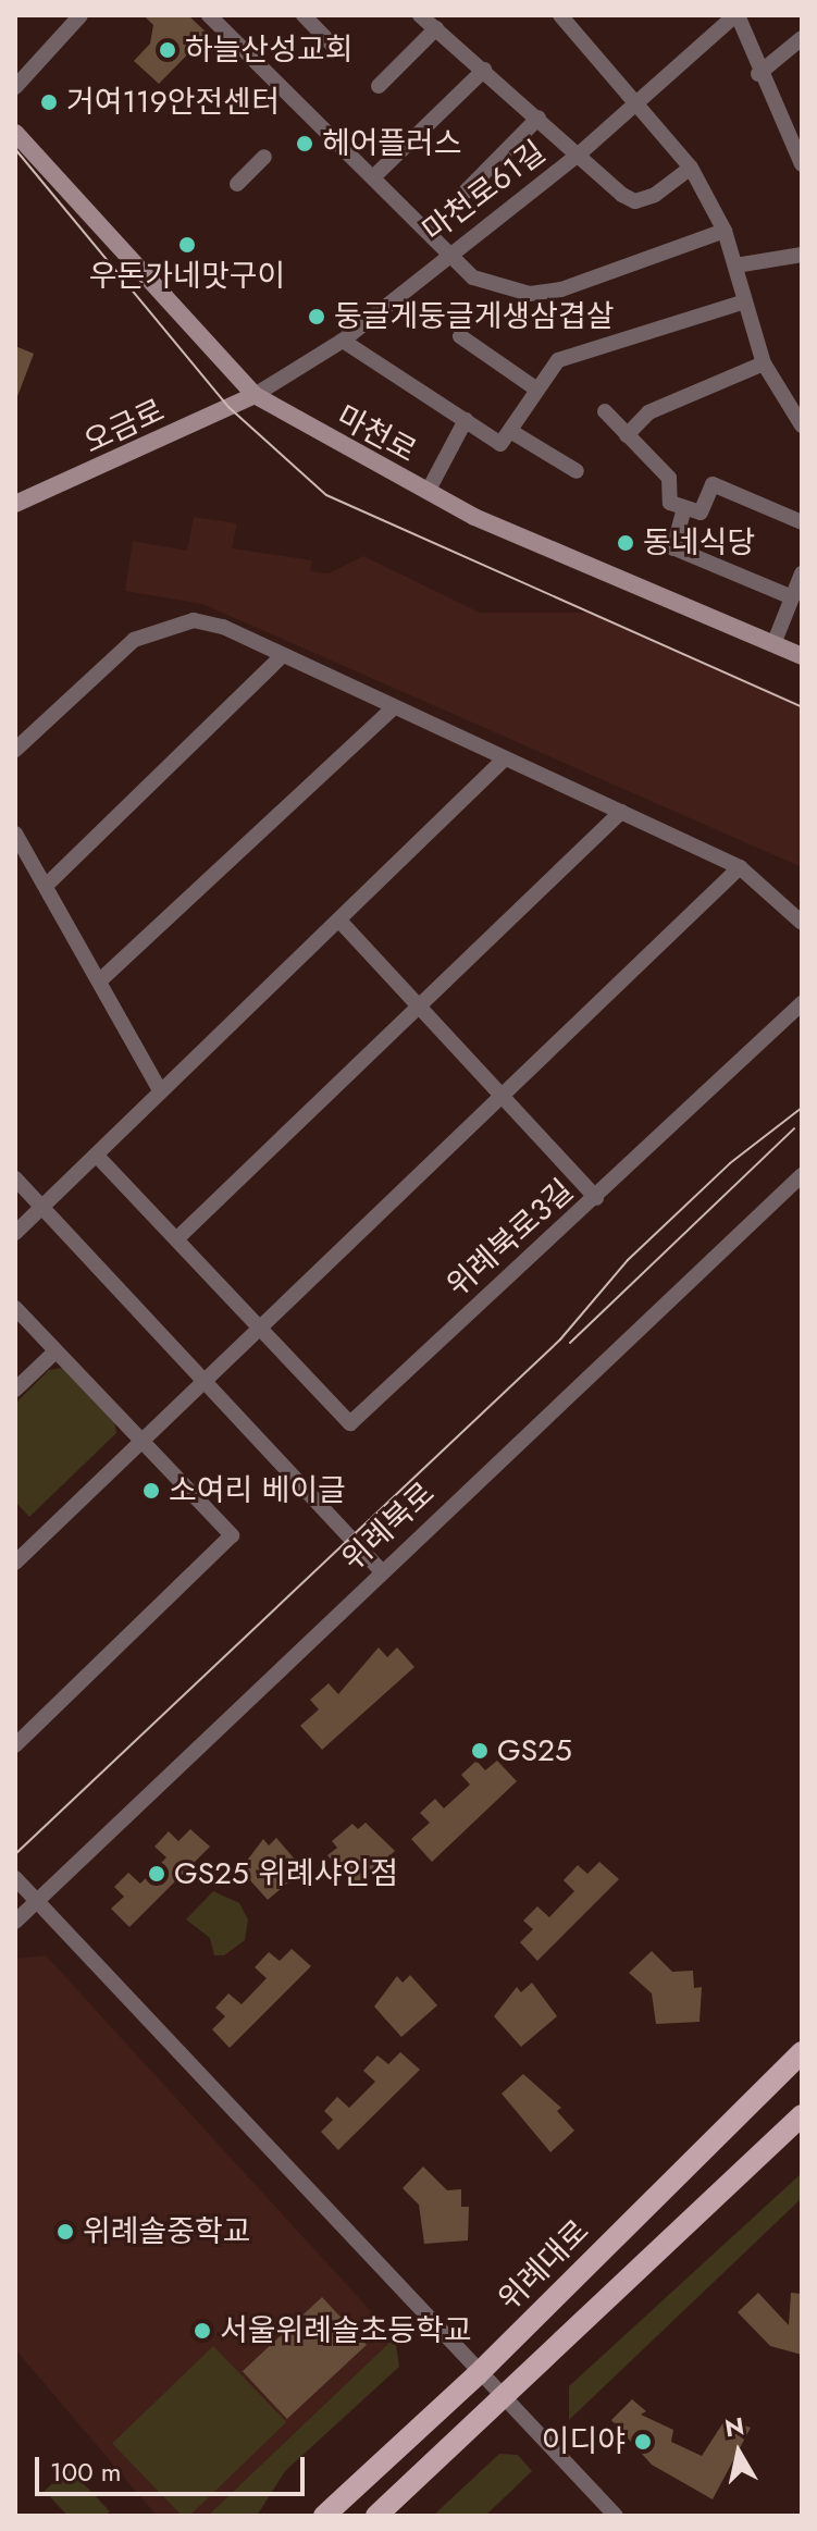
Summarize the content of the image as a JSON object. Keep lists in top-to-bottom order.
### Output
{
  "streets": {
    "main road": ["오금로", "마천로", "위례대로"],
    "street": ["마천로61길", "위례북로3길", "위례북로"]
  },
  "crossings": [
    ["마천로61길", "오금로"],
    ["마천로61길", "마천로"],
    ["오금로", "마천로"]
  ],
  "places": [
    "하늘산성교회",
    "거여119안전센터",
    "헤어플러스",
    "우돈가네맛구이",
    "둥글게둥글게생삼겹살",
    "동네식당",
    "소여리 베이글",
    "GS25",
    "GS25 위례샤인점",
    "위례솔중학교",
    "서울위례솔초등학교",
    "이디야"
  ],
  "scale_bar": "100 m",
  "north": "top"
}
